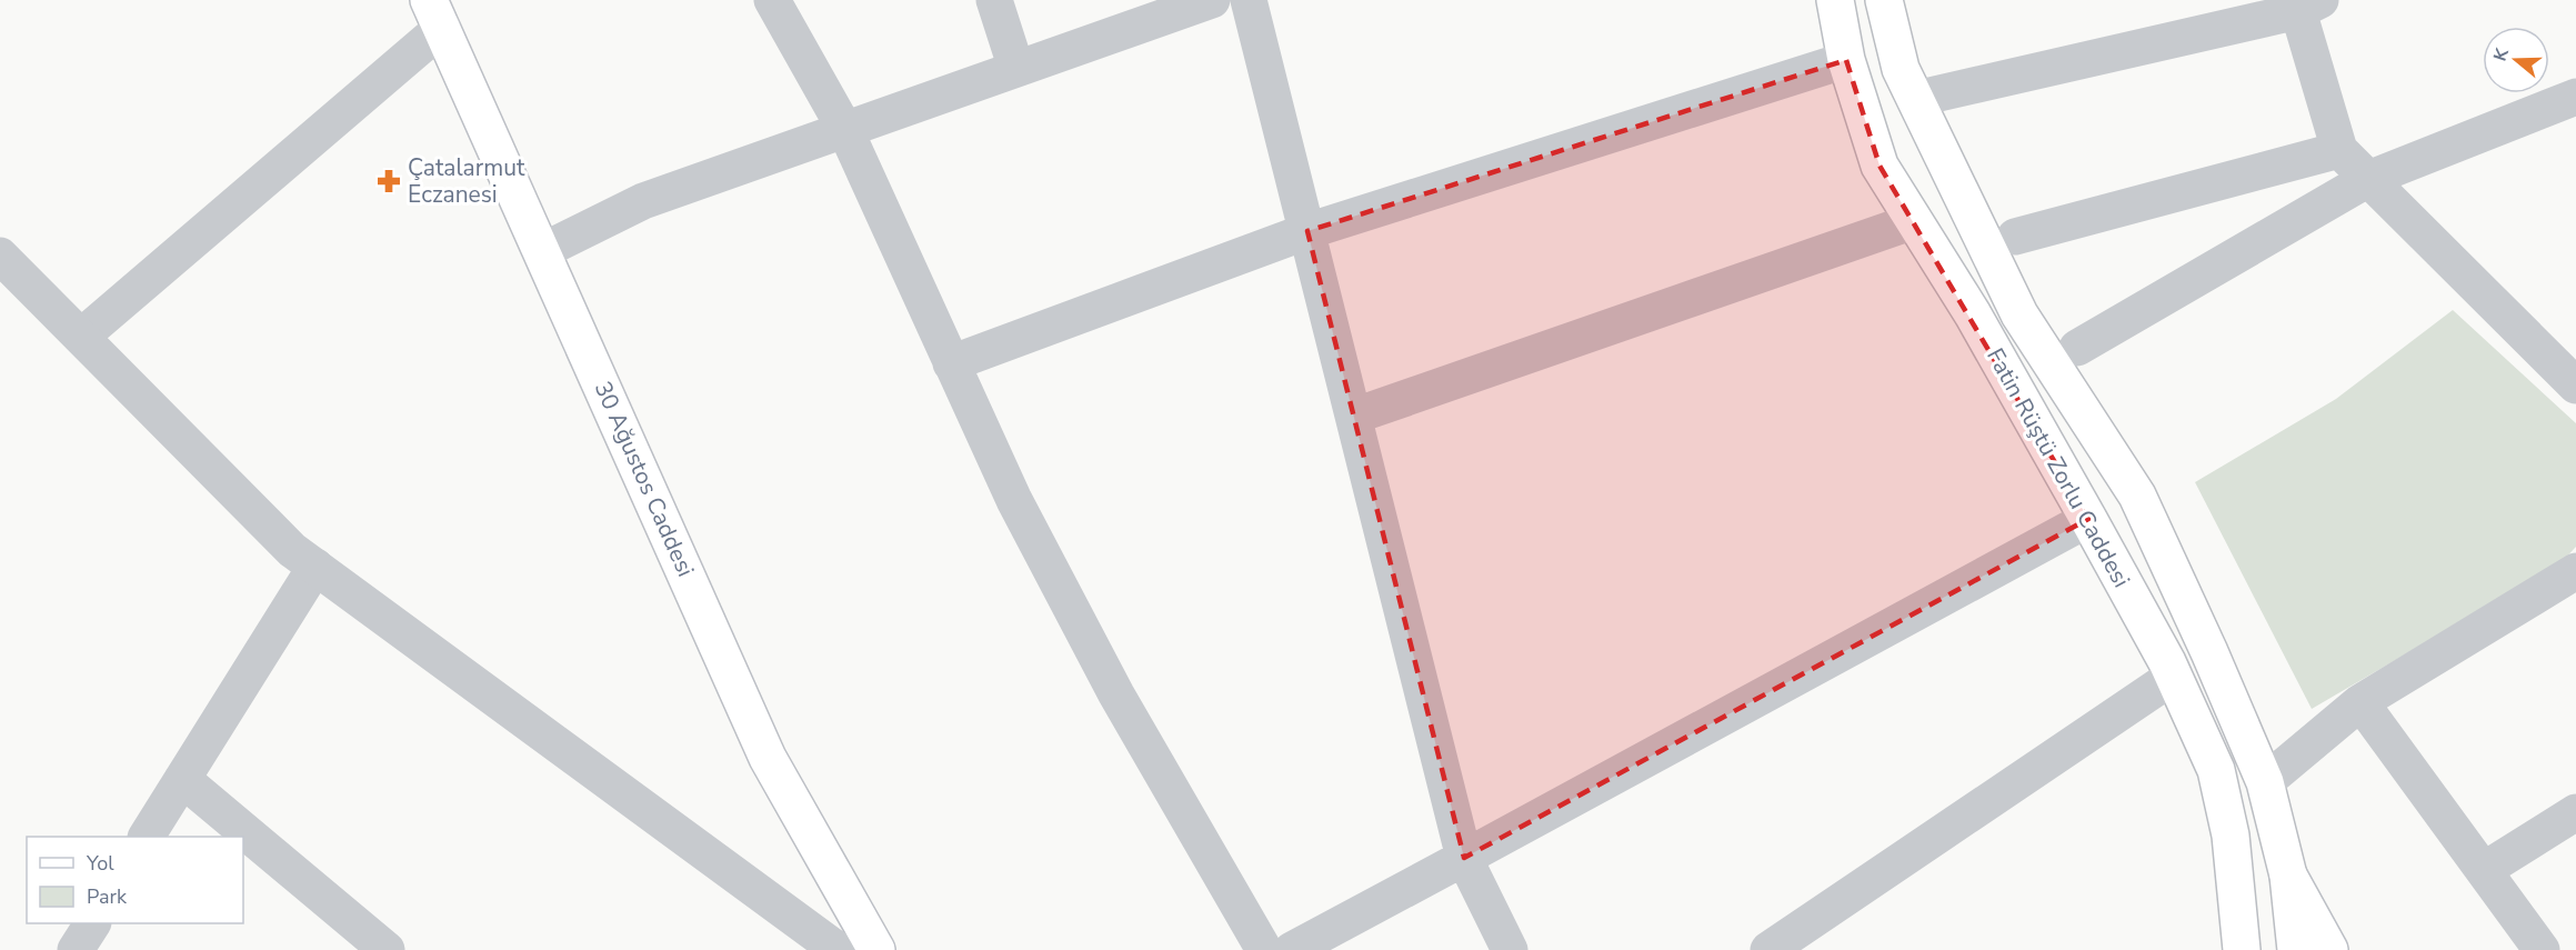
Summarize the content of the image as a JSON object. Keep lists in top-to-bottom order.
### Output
{
  "streets": {
    "main road": ["Fatin Rüştü Zorlu Caddesi", "30 Ağustos Caddesi"]
  },
  "places": {
    "pharmacy": ["Çatalarmut Eczanesi"]
  },
  "legend": ["Yol", "Park"],
  "north": "left"
}
